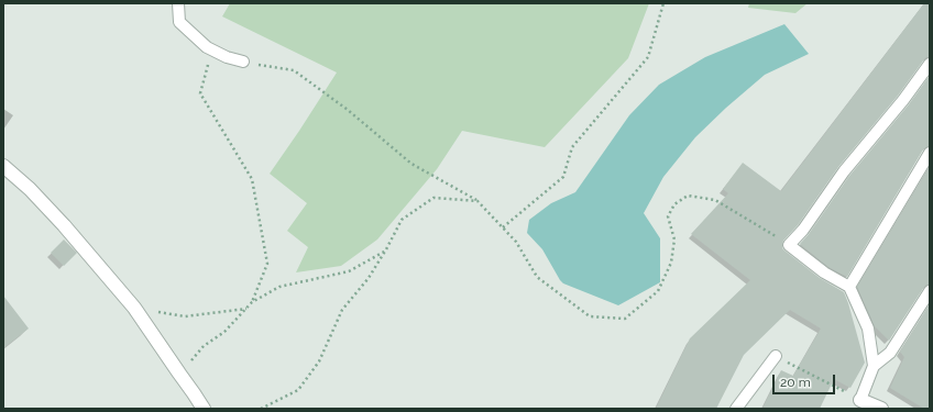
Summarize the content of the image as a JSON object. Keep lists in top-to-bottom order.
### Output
{
  "scale_bar": "20 m"
}
